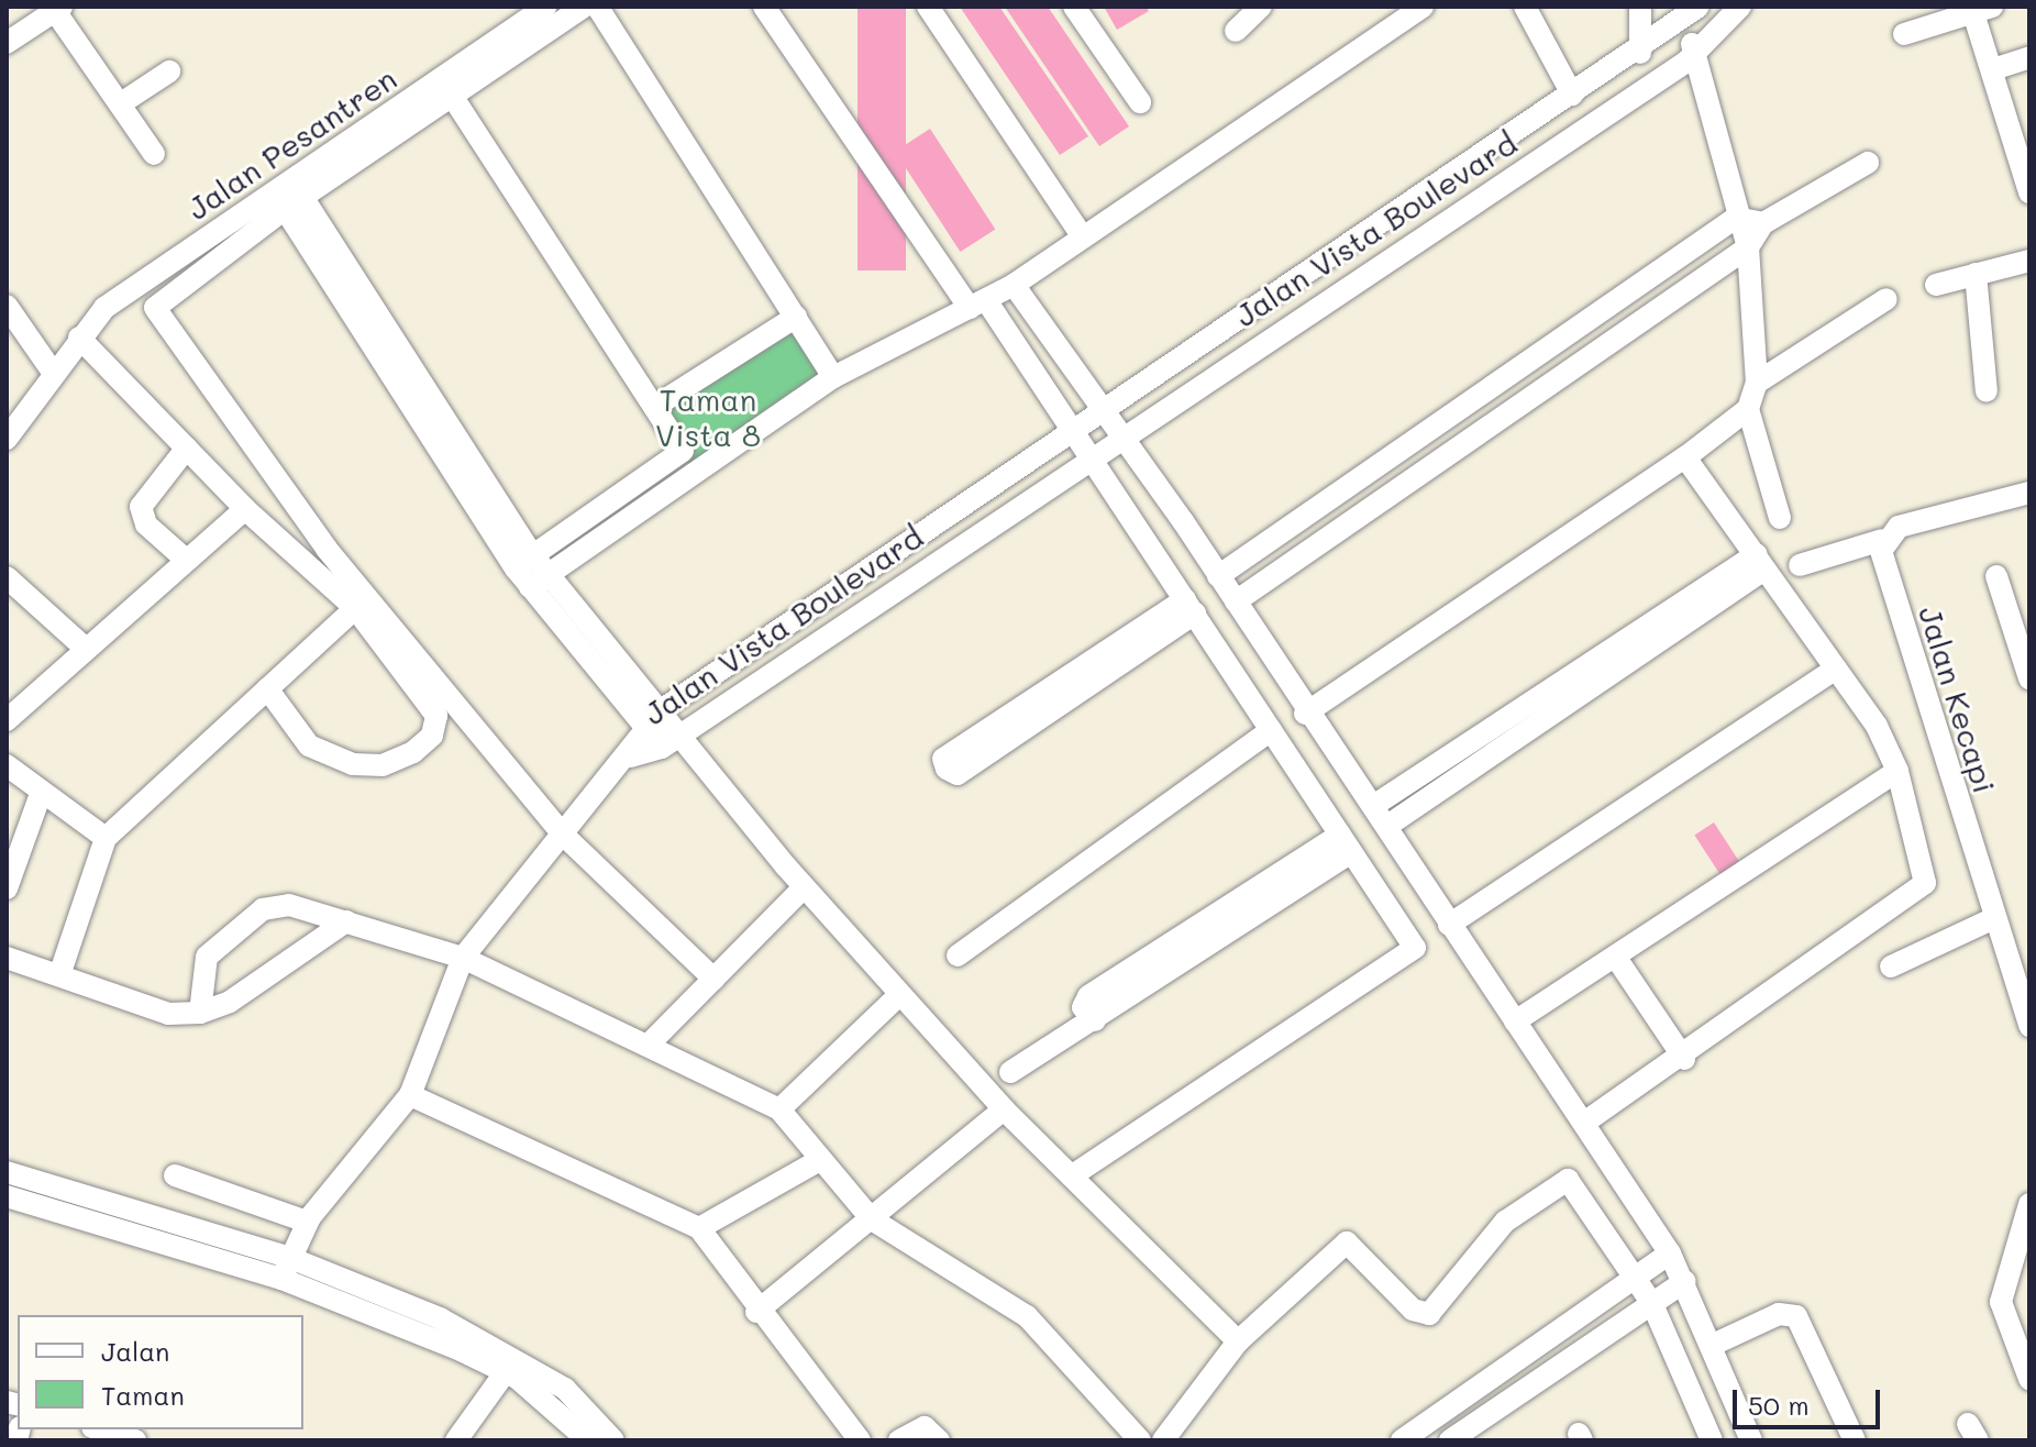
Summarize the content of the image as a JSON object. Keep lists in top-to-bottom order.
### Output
{
  "streets": {
    "street": ["Jalan Pesantren", "Jalan Vista Boulevard", "Jalan Kecapi"]
  },
  "parks": ["Taman Vista 8"],
  "legend": ["Jalan", "Taman"],
  "scale_bar": "50 m"
}
